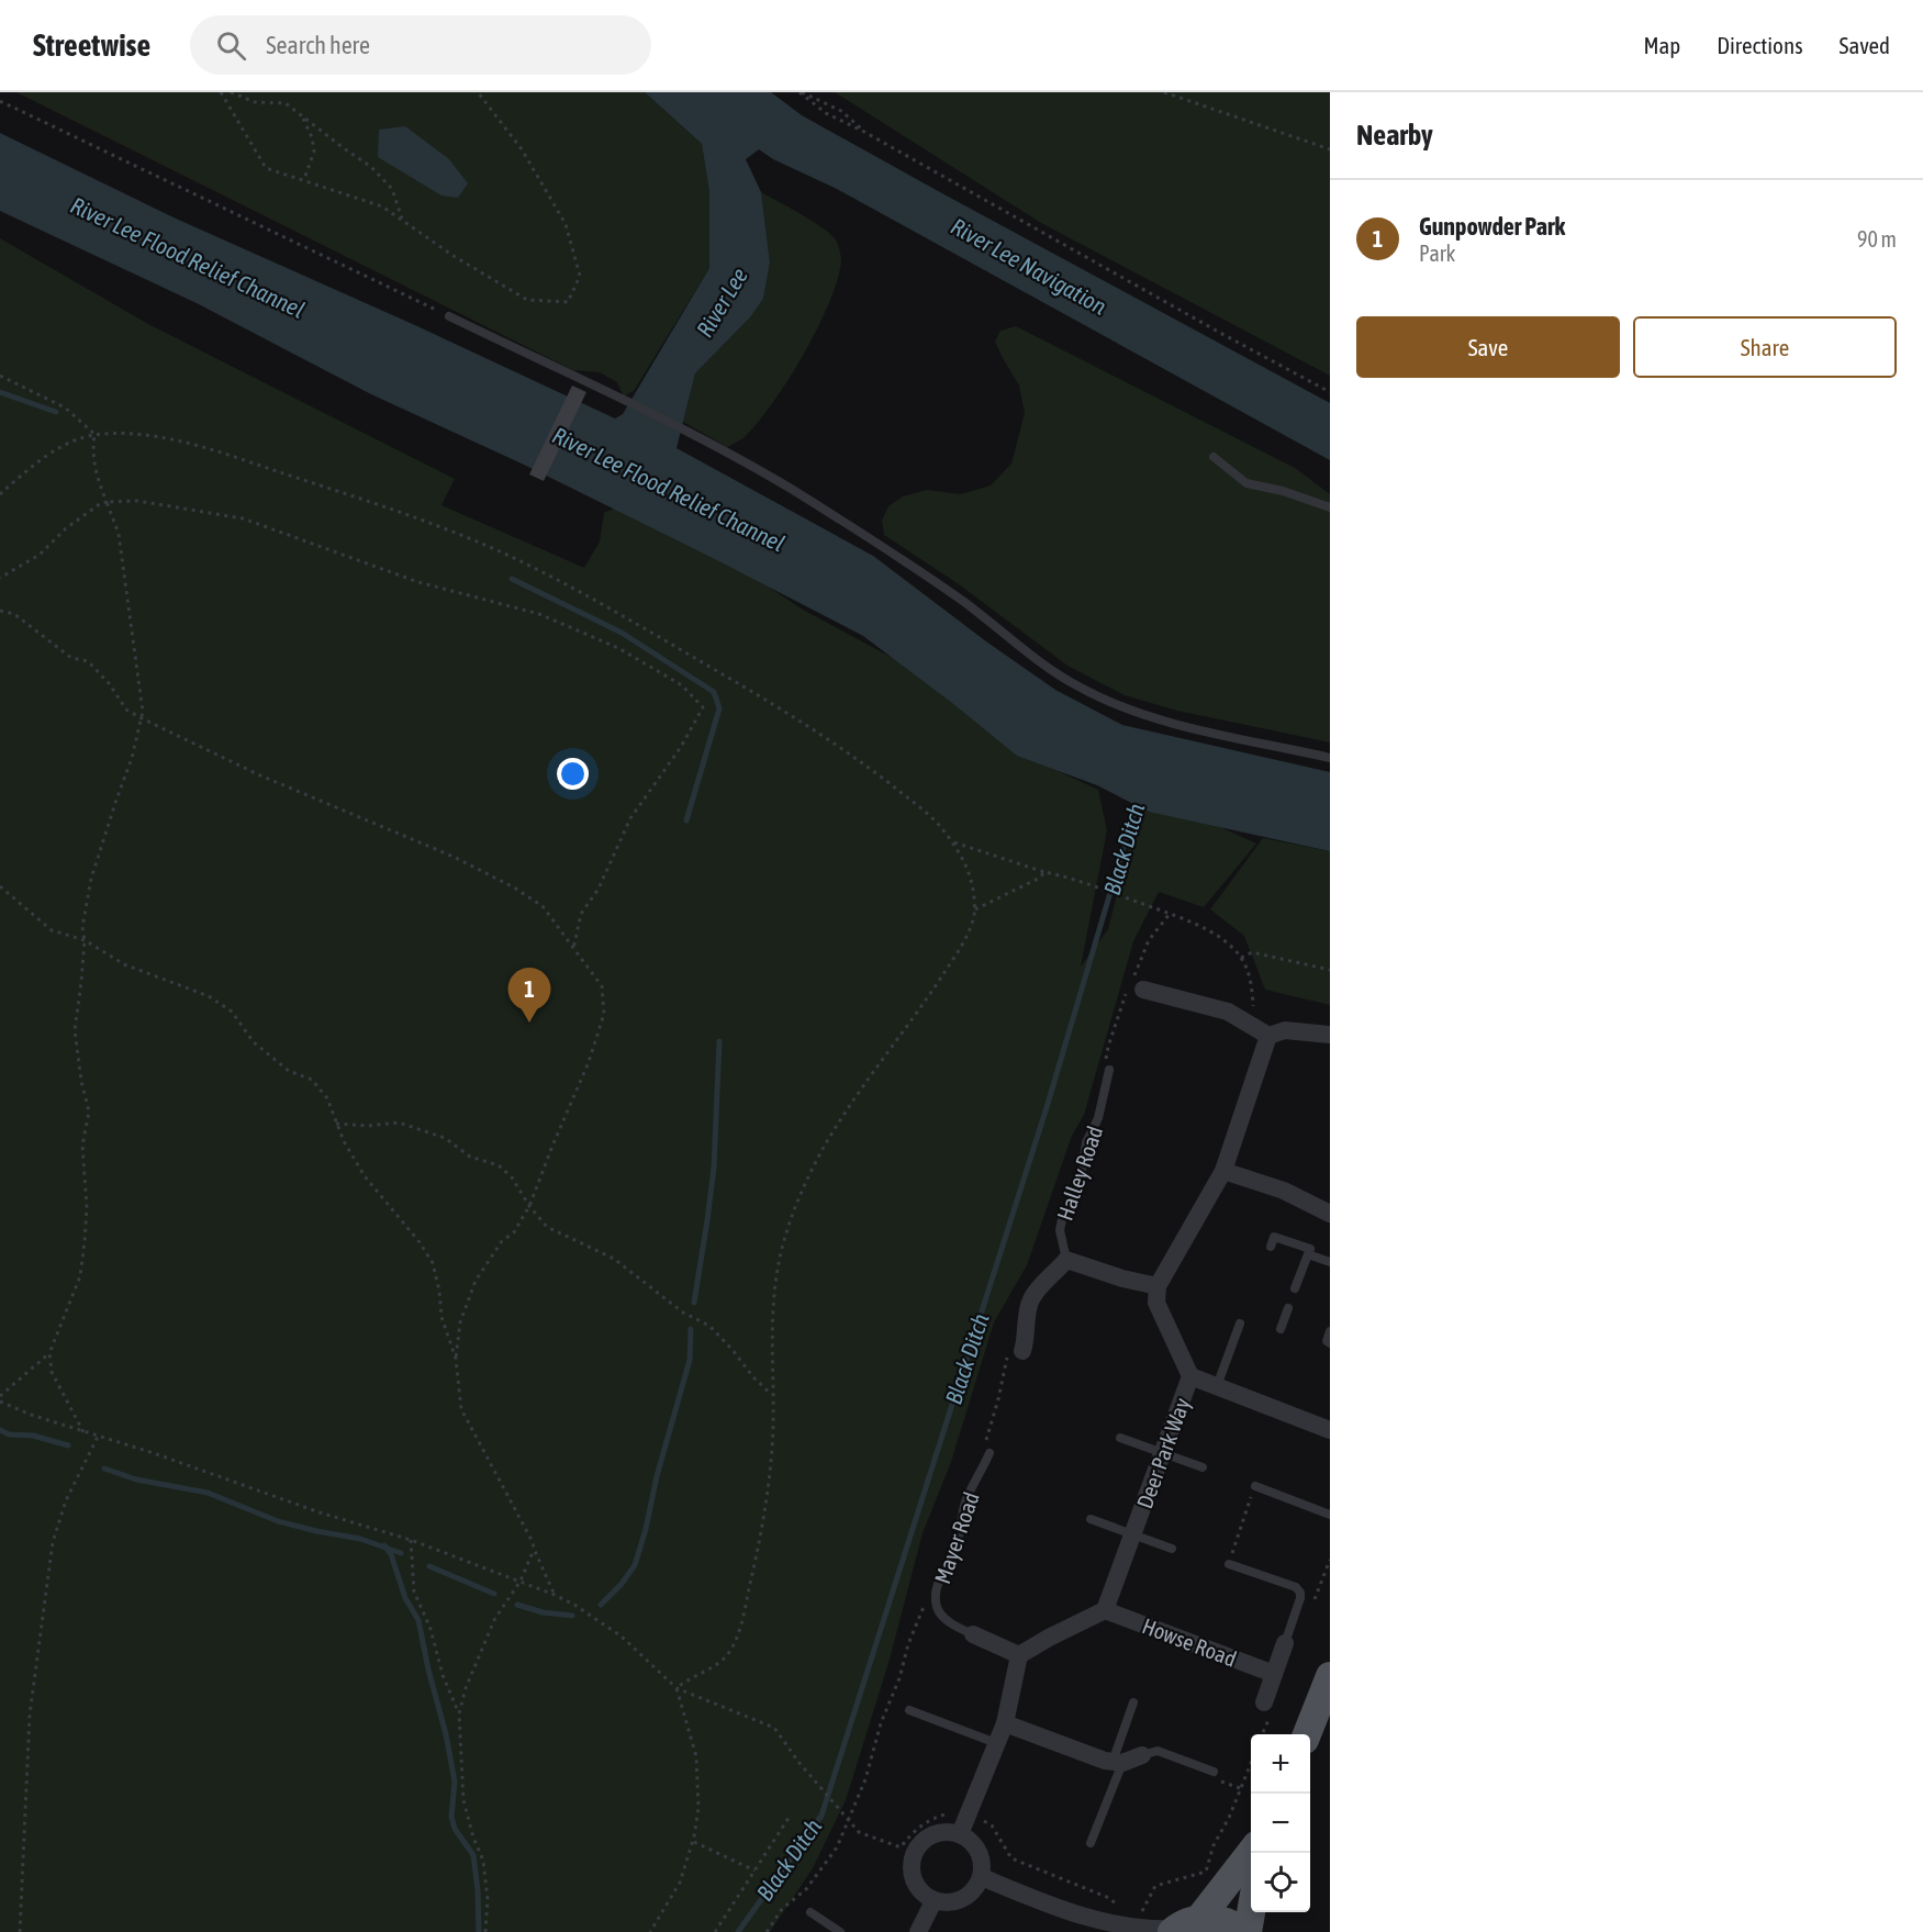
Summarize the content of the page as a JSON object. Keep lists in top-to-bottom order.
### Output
{
  "streets": {
    "street": ["Deer Park Way", "Mayer Road", "Howse Road"],
    "lane": ["Halley Road"]
  },
  "crossings": [
    ["Deer Park Way", "Howse Road"]
  ],
  "water": [
    "River Lee Flood Relief Channel",
    "River Lee Navigation",
    "River Lee",
    "Black Ditch"
  ],
  "page": {
    "header": "Streetwise",
    "search": "Search here",
    "nav": ["Map", "Directions", "Saved"],
    "heading": "Nearby",
    "list": [
      {
        "mark": "1",
        "name": "Gunpowder Park",
        "note": "Park",
        "value": "90 m"
      }
    ],
    "buttons": ["Save", "Share"],
    "pins": "1",
    "map_buttons": ["+", "−"]
  }
}
